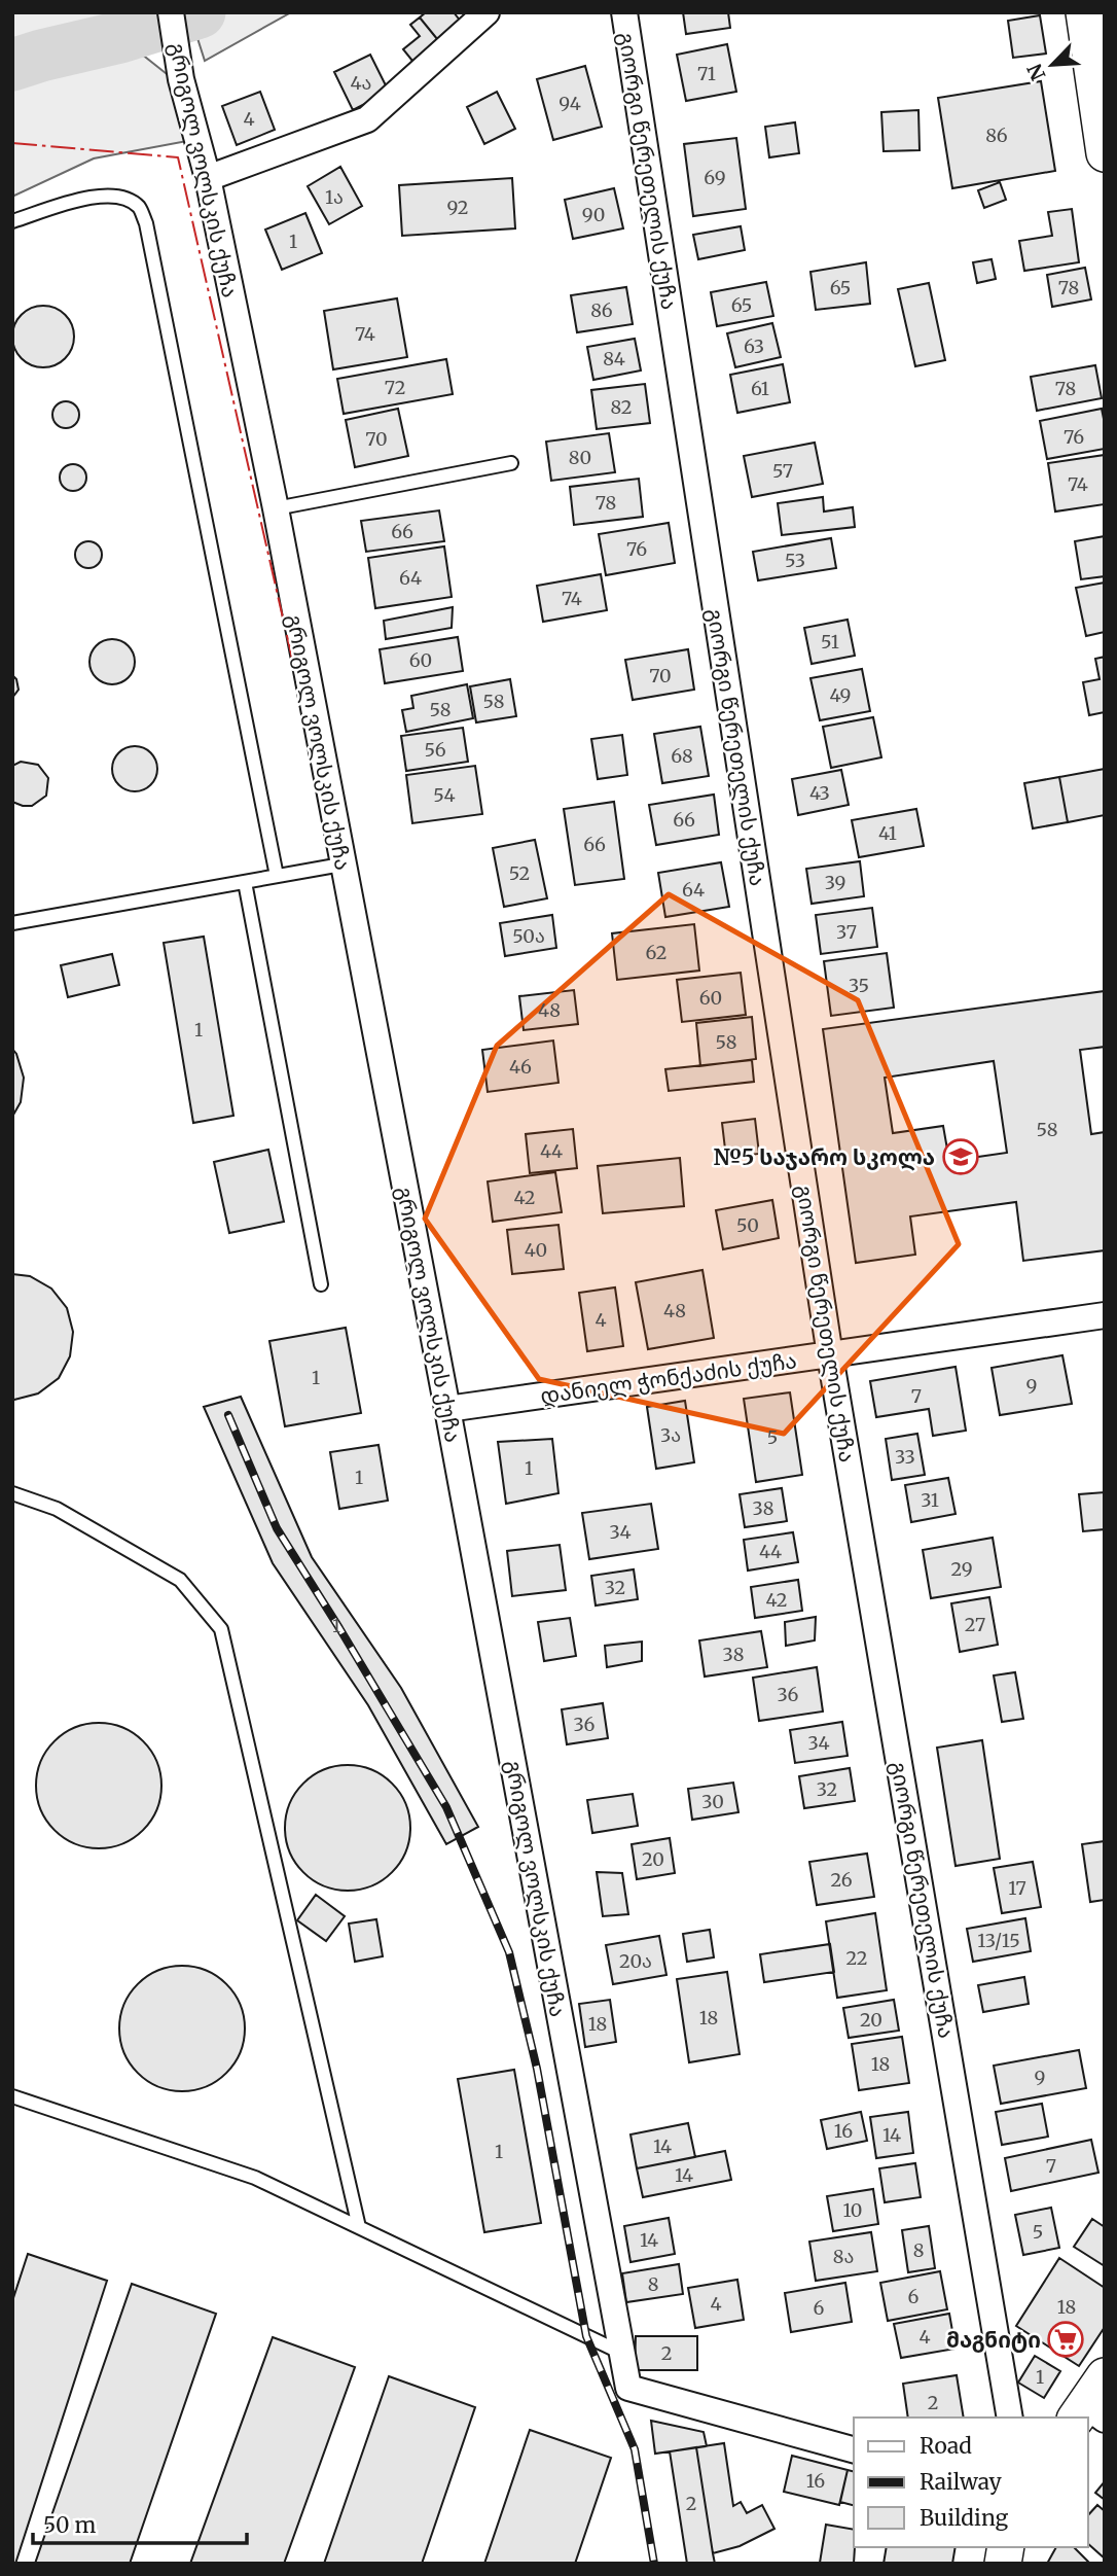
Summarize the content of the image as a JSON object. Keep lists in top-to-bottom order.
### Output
{
  "streets": {
    "street": ["გრიგოლ ვოლსკის ქუჩა", "გიორგი წერეთელის ქუჩა", "დანიელ ჭონქაძის ქუჩა"]
  },
  "crossings": [
    ["გრიგოლ ვოლსკის ქუჩა", "დანიელ ჭონქაძის ქუჩა"],
    ["გიორგი წერეთელის ქუჩა", "დანიელ ჭონქაძის ქუჩა"]
  ],
  "places": {
    "school or university": ["№5 საჯარო სკოლა"],
    "supermarket": ["მაგნიტი"]
  },
  "house_numbers": [
    "71",
    "4ა",
    "94",
    "4",
    "86",
    "69",
    "1ა",
    "92",
    "90",
    "1",
    "65",
    "78",
    "65",
    "86",
    "74",
    "63",
    "84",
    "72",
    "61",
    "78",
    "82",
    "76",
    "70",
    "80",
    "57",
    "74",
    "78",
    "66",
    "76",
    "53",
    "64",
    "74",
    "51",
    "60",
    "70",
    "49",
    "58",
    "58",
    "56",
    "68",
    "43",
    "54",
    "66",
    "41",
    "66",
    "52",
    "39",
    "64",
    "37",
    "50ა",
    "62",
    "35",
    "60",
    "48",
    "1",
    "58",
    "46",
    "58",
    "44",
    "42",
    "50",
    "40",
    "48",
    "4",
    "1",
    "9",
    "7",
    "3ა",
    "5",
    "33",
    "1",
    "1",
    "31",
    "38",
    "34",
    "44",
    "29",
    "32",
    "42",
    "27",
    "1",
    "38",
    "36",
    "36",
    "34",
    "32",
    "30",
    "20",
    "26",
    "17",
    "13/15",
    "22",
    "20ა",
    "18",
    "20",
    "18",
    "18",
    "9",
    "16",
    "14",
    "14",
    "1",
    "7",
    "14",
    "10",
    "5",
    "14",
    "8",
    "8ა",
    "8",
    "6",
    "4",
    "18",
    "6",
    "4",
    "2",
    "1",
    "2",
    "16",
    "2"
  ],
  "legend": ["Road", "Railway", "Building"],
  "scale_bar": "50 m",
  "north": "bottom left"
}
